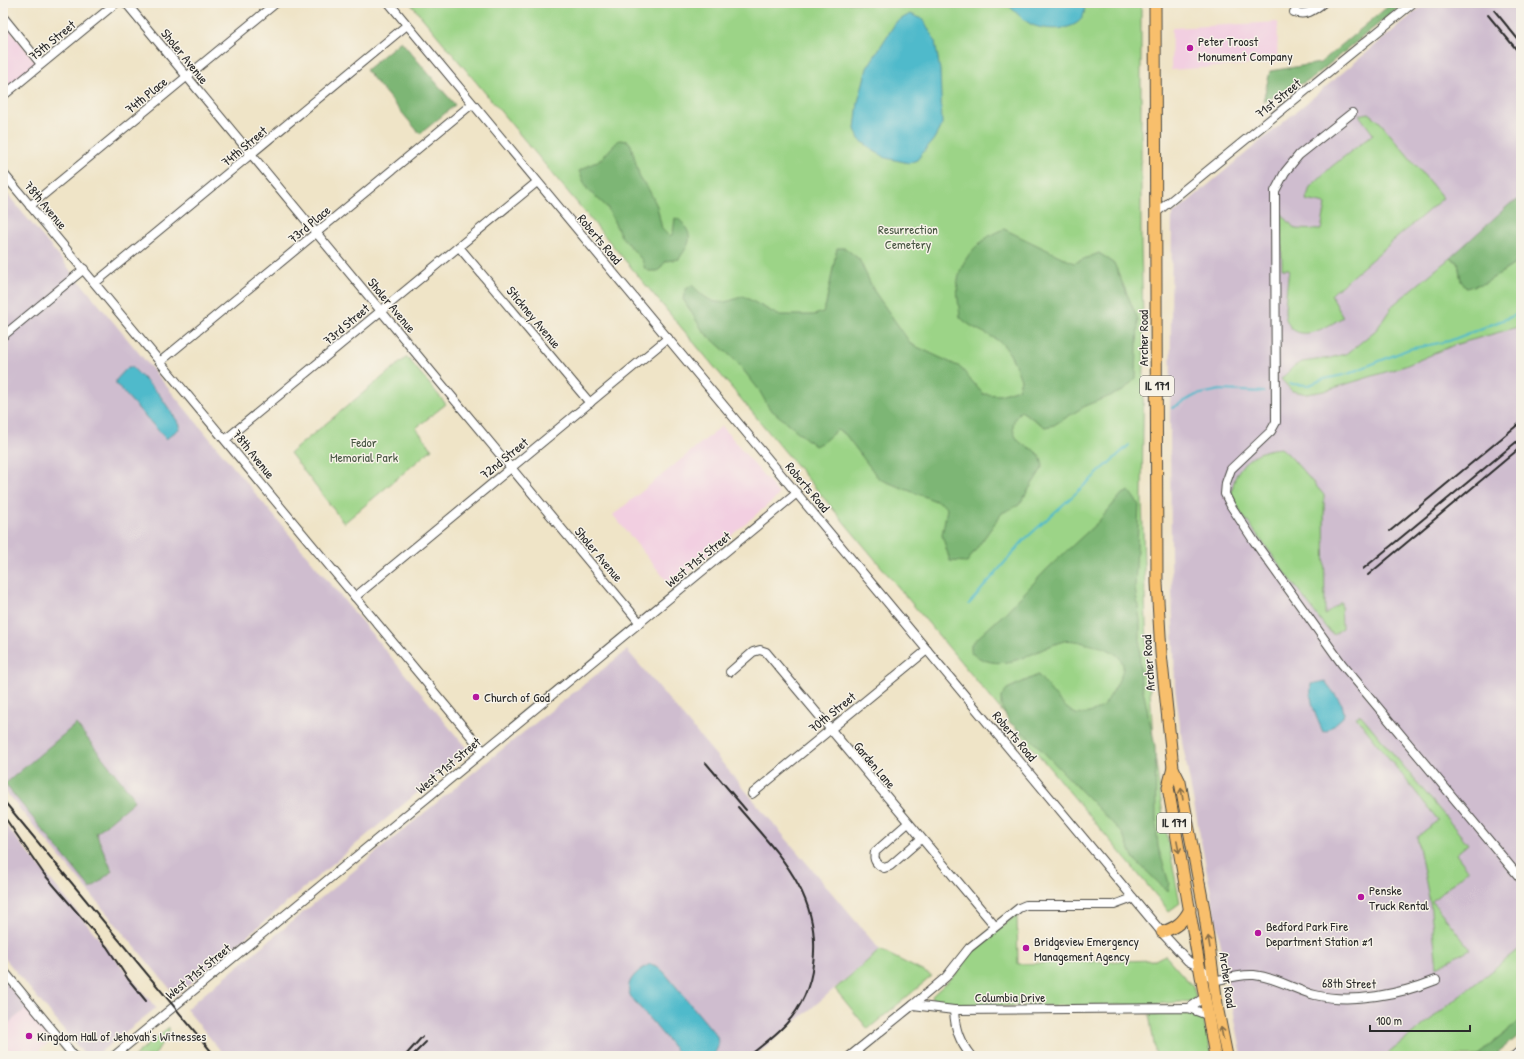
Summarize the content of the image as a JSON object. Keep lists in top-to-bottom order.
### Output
{
  "streets": {
    "main road": ["Archer Road", "IL 171"],
    "street": [
      "75th Street",
      "Sholer Avenue",
      "74th Place",
      "71st Street",
      "74th Street",
      "78th Avenue",
      "73rd Place",
      "Roberts Road",
      "Stickney Avenue",
      "73rd Street",
      "72nd Street",
      "West 71st Street",
      "70th Street",
      "Garden Lane",
      "68th Street",
      "Columbia Drive"
    ]
  },
  "crossings": [
    ["Sholer Avenue", "74th Place"],
    ["Sholer Avenue", "74th Street"],
    ["Sholer Avenue", "73rd Place"],
    ["Sholer Avenue", "73rd Street"],
    ["Sholer Avenue", "72nd Street"],
    ["Sholer Avenue", "West 71st Street"],
    ["74th Place", "78th Avenue"],
    ["71st Street", "Archer Road"],
    ["74th Street", "78th Avenue"],
    ["74th Street", "Roberts Road"],
    ["78th Avenue", "73rd Place"],
    ["78th Avenue", "73rd Street"],
    ["78th Avenue", "72nd Street"],
    ["78th Avenue", "West 71st Street"],
    ["73rd Place", "Roberts Road"],
    ["Roberts Road", "73rd Street"],
    ["Roberts Road", "Archer Road"],
    ["Roberts Road", "72nd Street"],
    ["Roberts Road", "West 71st Street"],
    ["Roberts Road", "70th Street"],
    ["Roberts Road", "68th Street"],
    ["Stickney Avenue", "73rd Street"],
    ["Stickney Avenue", "72nd Street"],
    ["Archer Road", "68th Street"],
    ["Archer Road", "Columbia Drive"],
    ["70th Street", "Garden Lane"]
  ],
  "parks": ["Resurrection Cemetery", "Fedor Memorial Park"],
  "places": [
    "Peter Troost Monument Company",
    "Church of God",
    "Penske Truck Rental",
    "Bedford Park Fire Department Station #1",
    "Bridgeview Emergency Management Agency",
    "Kingdom Hall of Jehovah's Witnesses"
  ],
  "scale_bar": "100 m"
}
